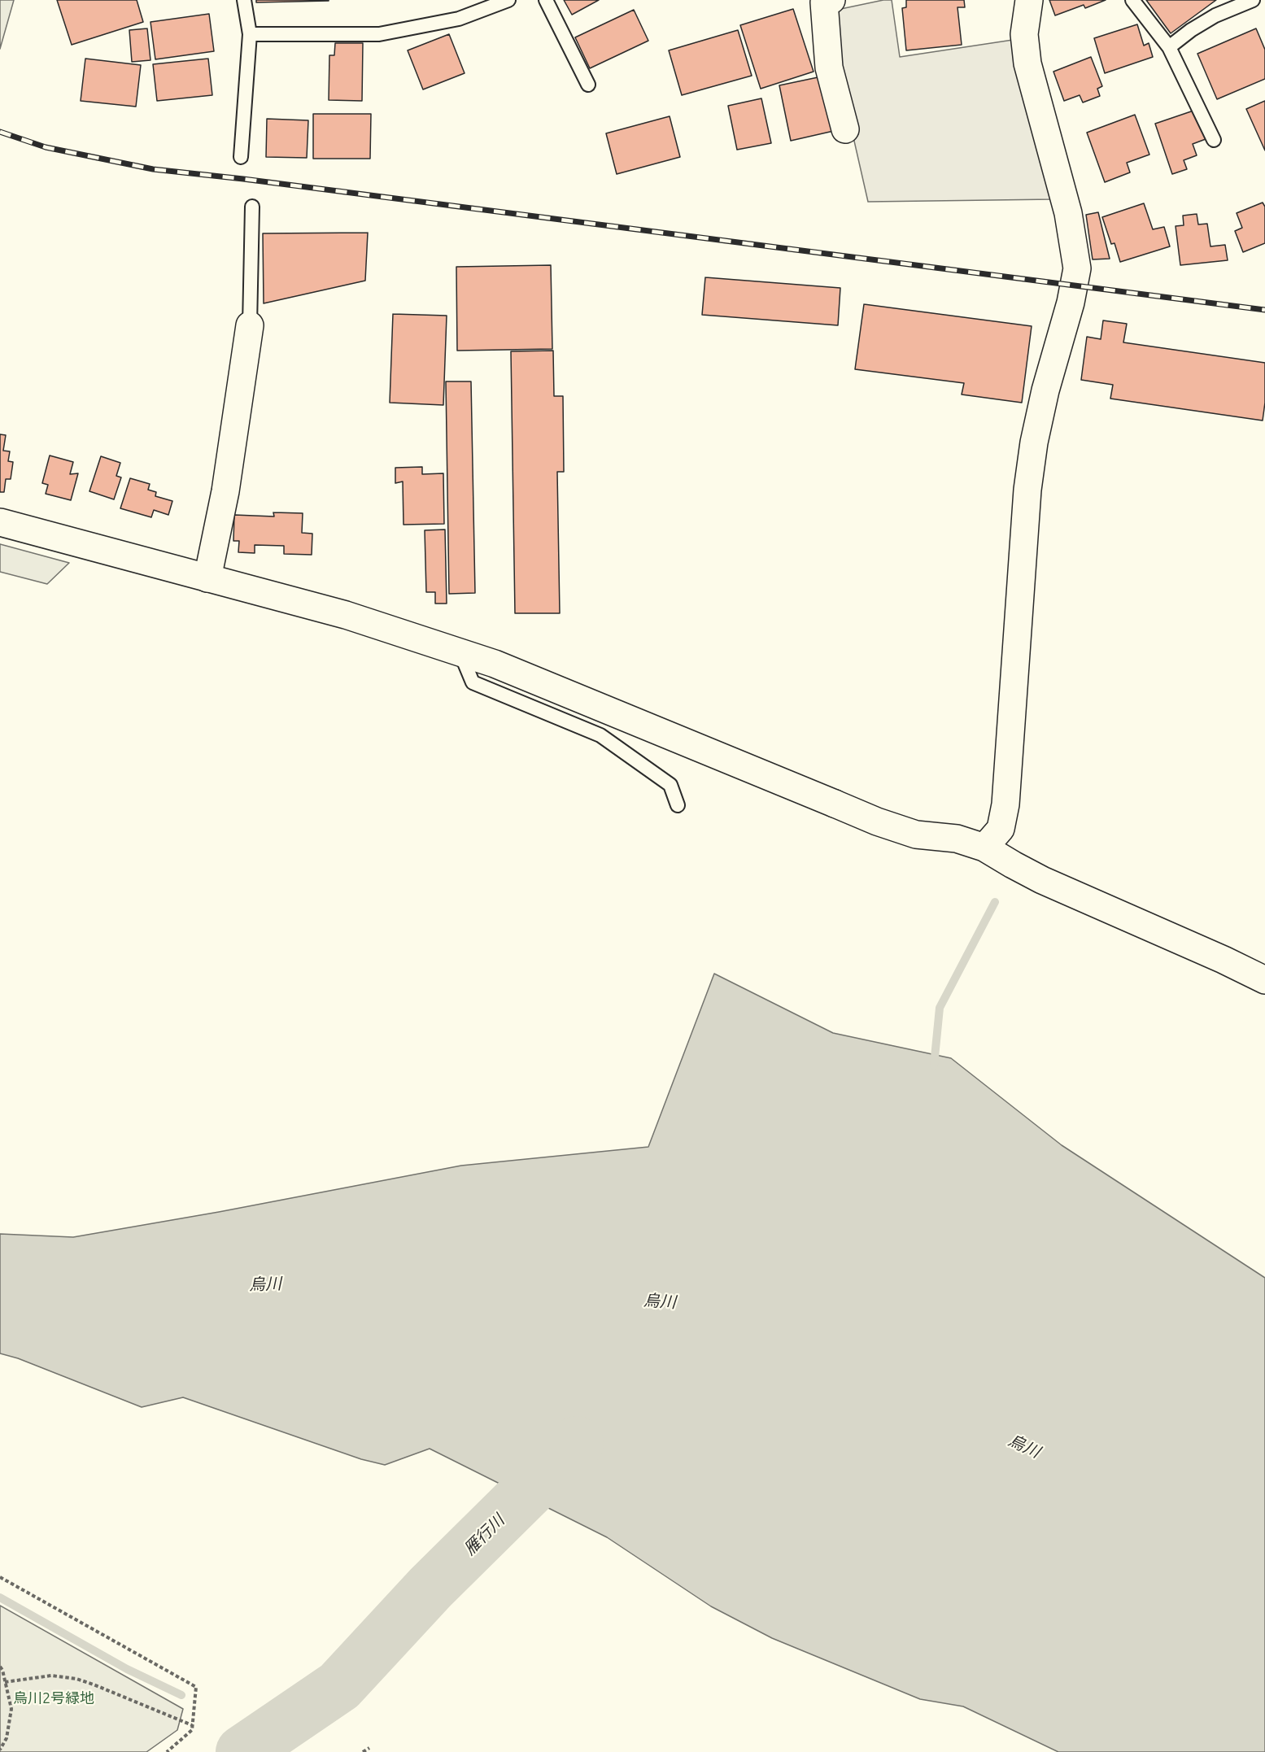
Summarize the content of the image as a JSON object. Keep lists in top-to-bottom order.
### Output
{
  "water": ["烏川", "雁行川"],
  "parks": ["烏川2号緑地"]
}
